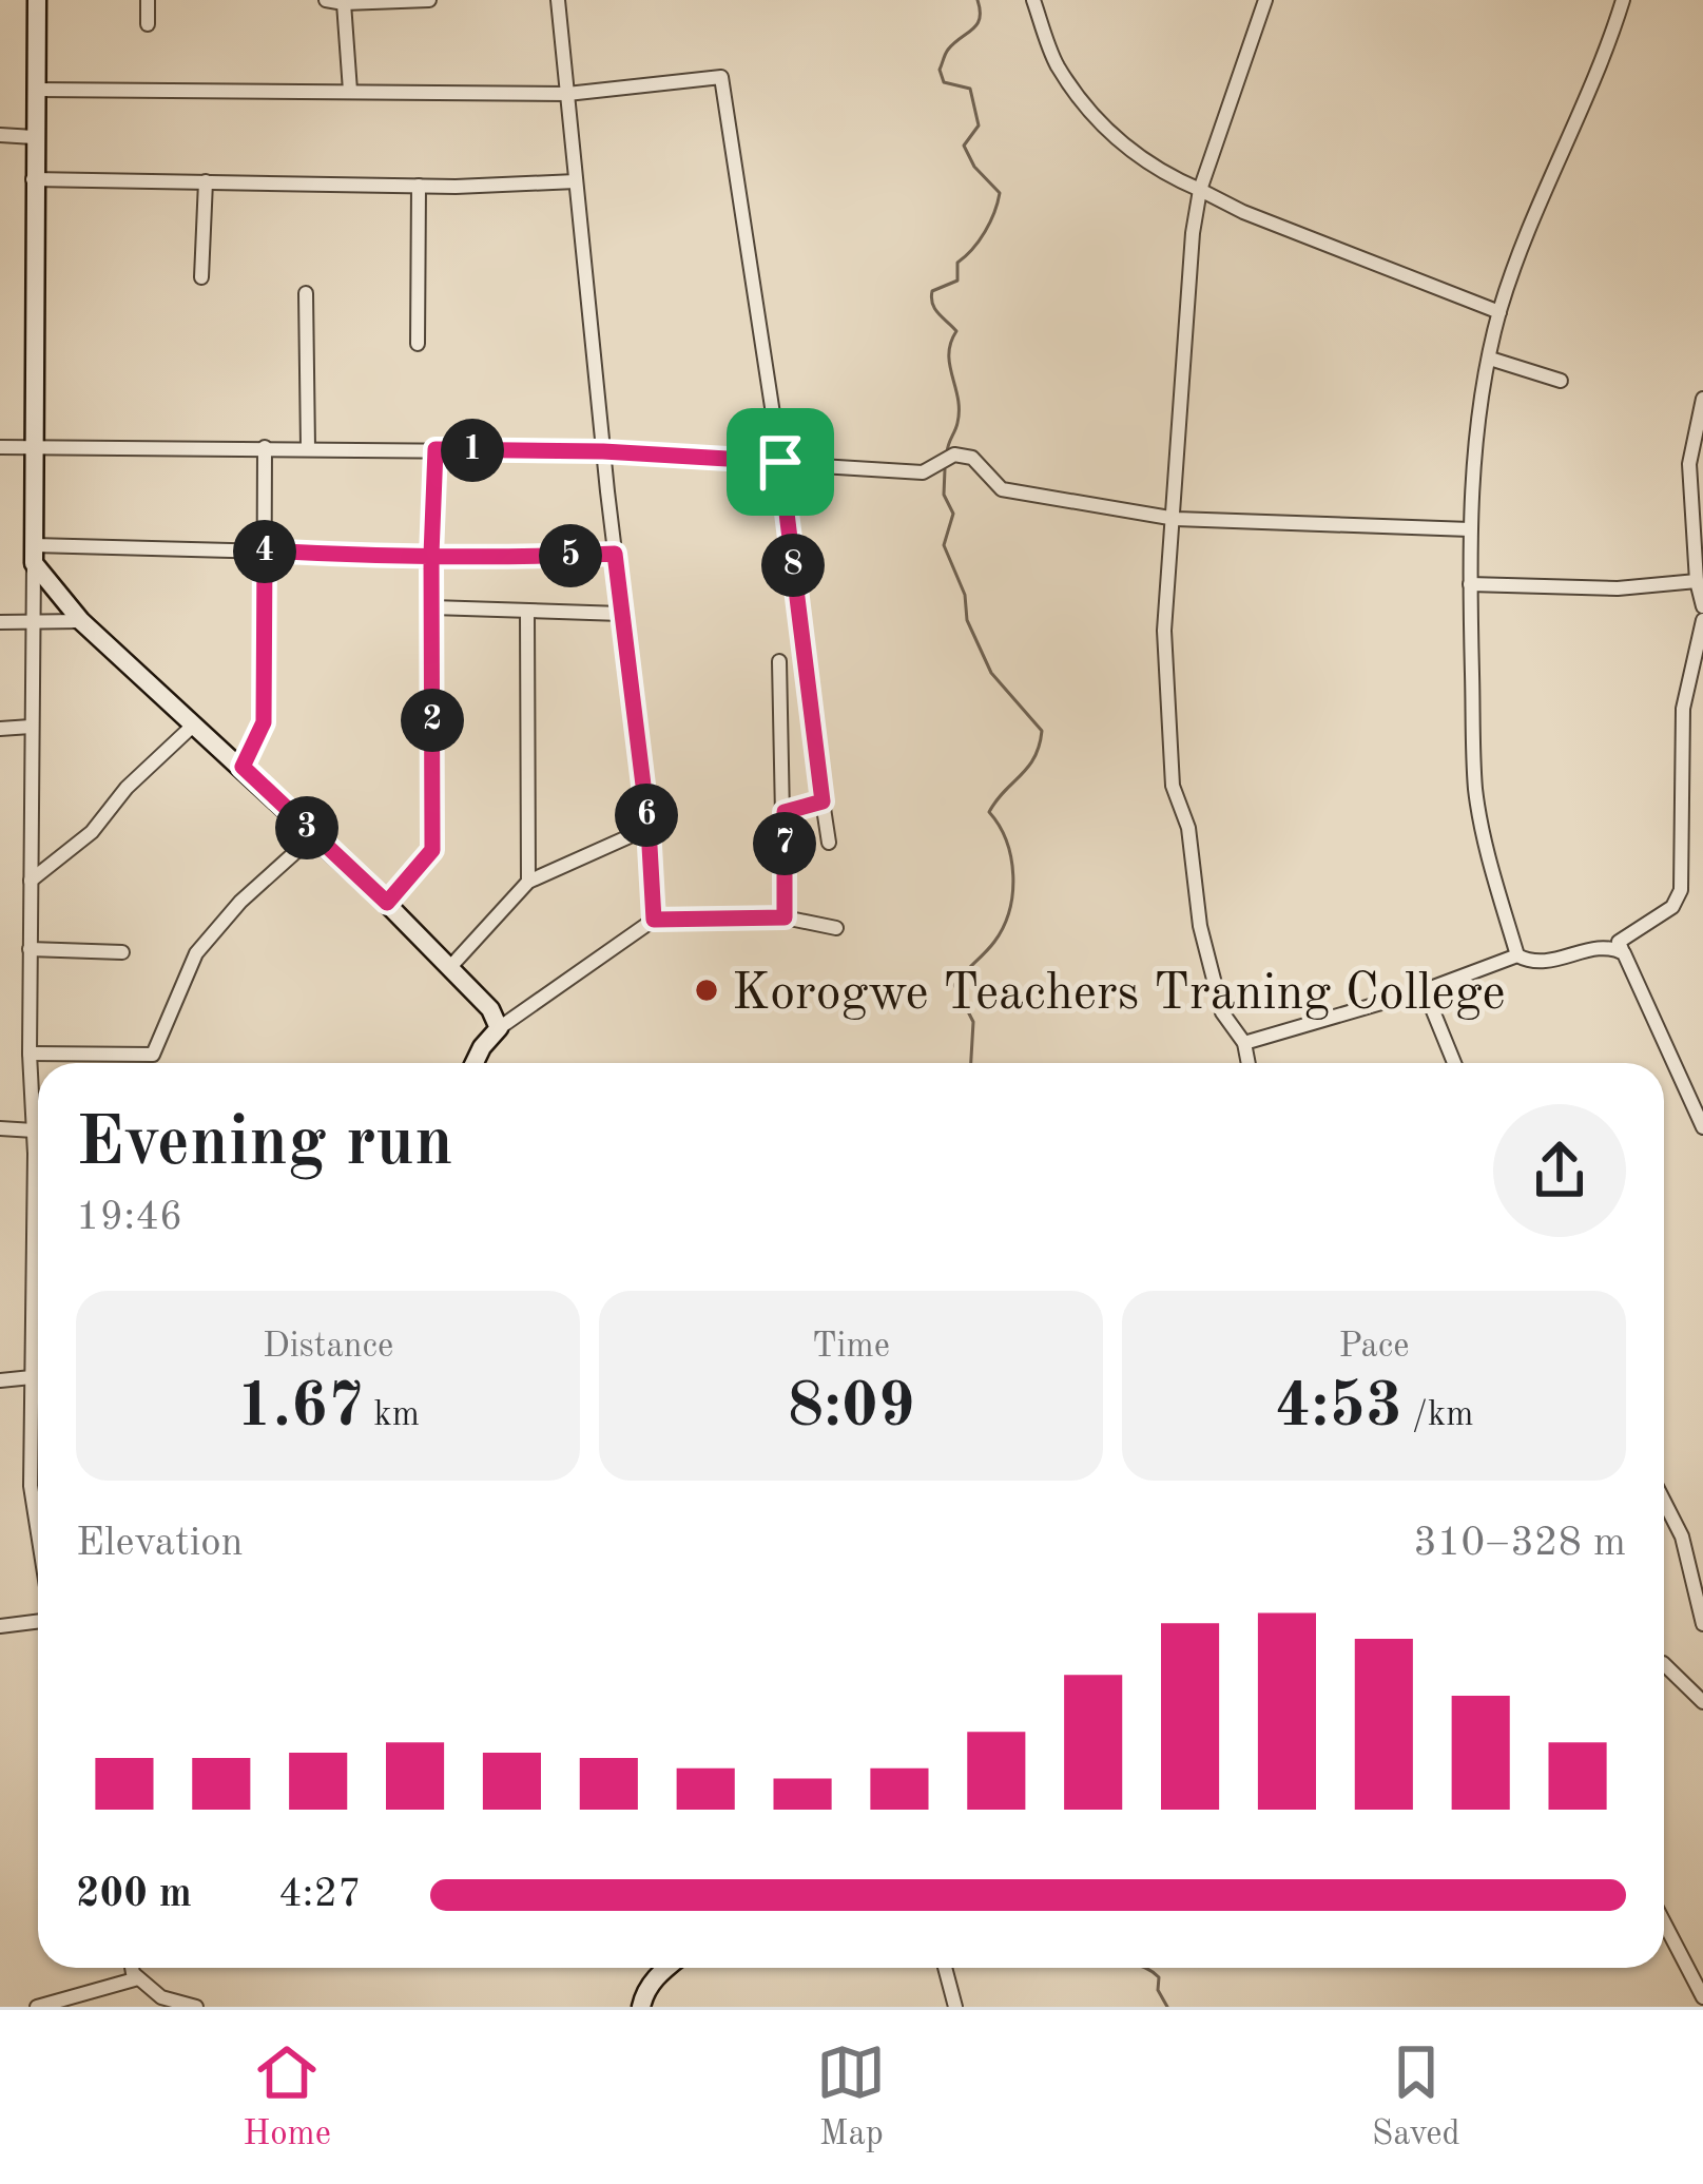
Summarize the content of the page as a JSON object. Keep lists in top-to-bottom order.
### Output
{
  "places": ["Korogwe Teachers Traning College"],
  "page": {
    "pins": [
      "1",
      "4",
      "5",
      "8",
      "2",
      "6",
      "3",
      "7"
    ],
    "heading": ["Evening run", "19:46"],
    "stats": [
      ["Distance", "1.67 km"],
      ["Time", "8:09"],
      ["Pace", "4:53 /km"]
    ],
    "chart": ["Elevation", "310–328 m"],
    "list": [
      {
        "name": "200 m",
        "note": "4:27"
      }
    ],
    "tabs": ["Home", "Map", "Saved"]
  }
}
